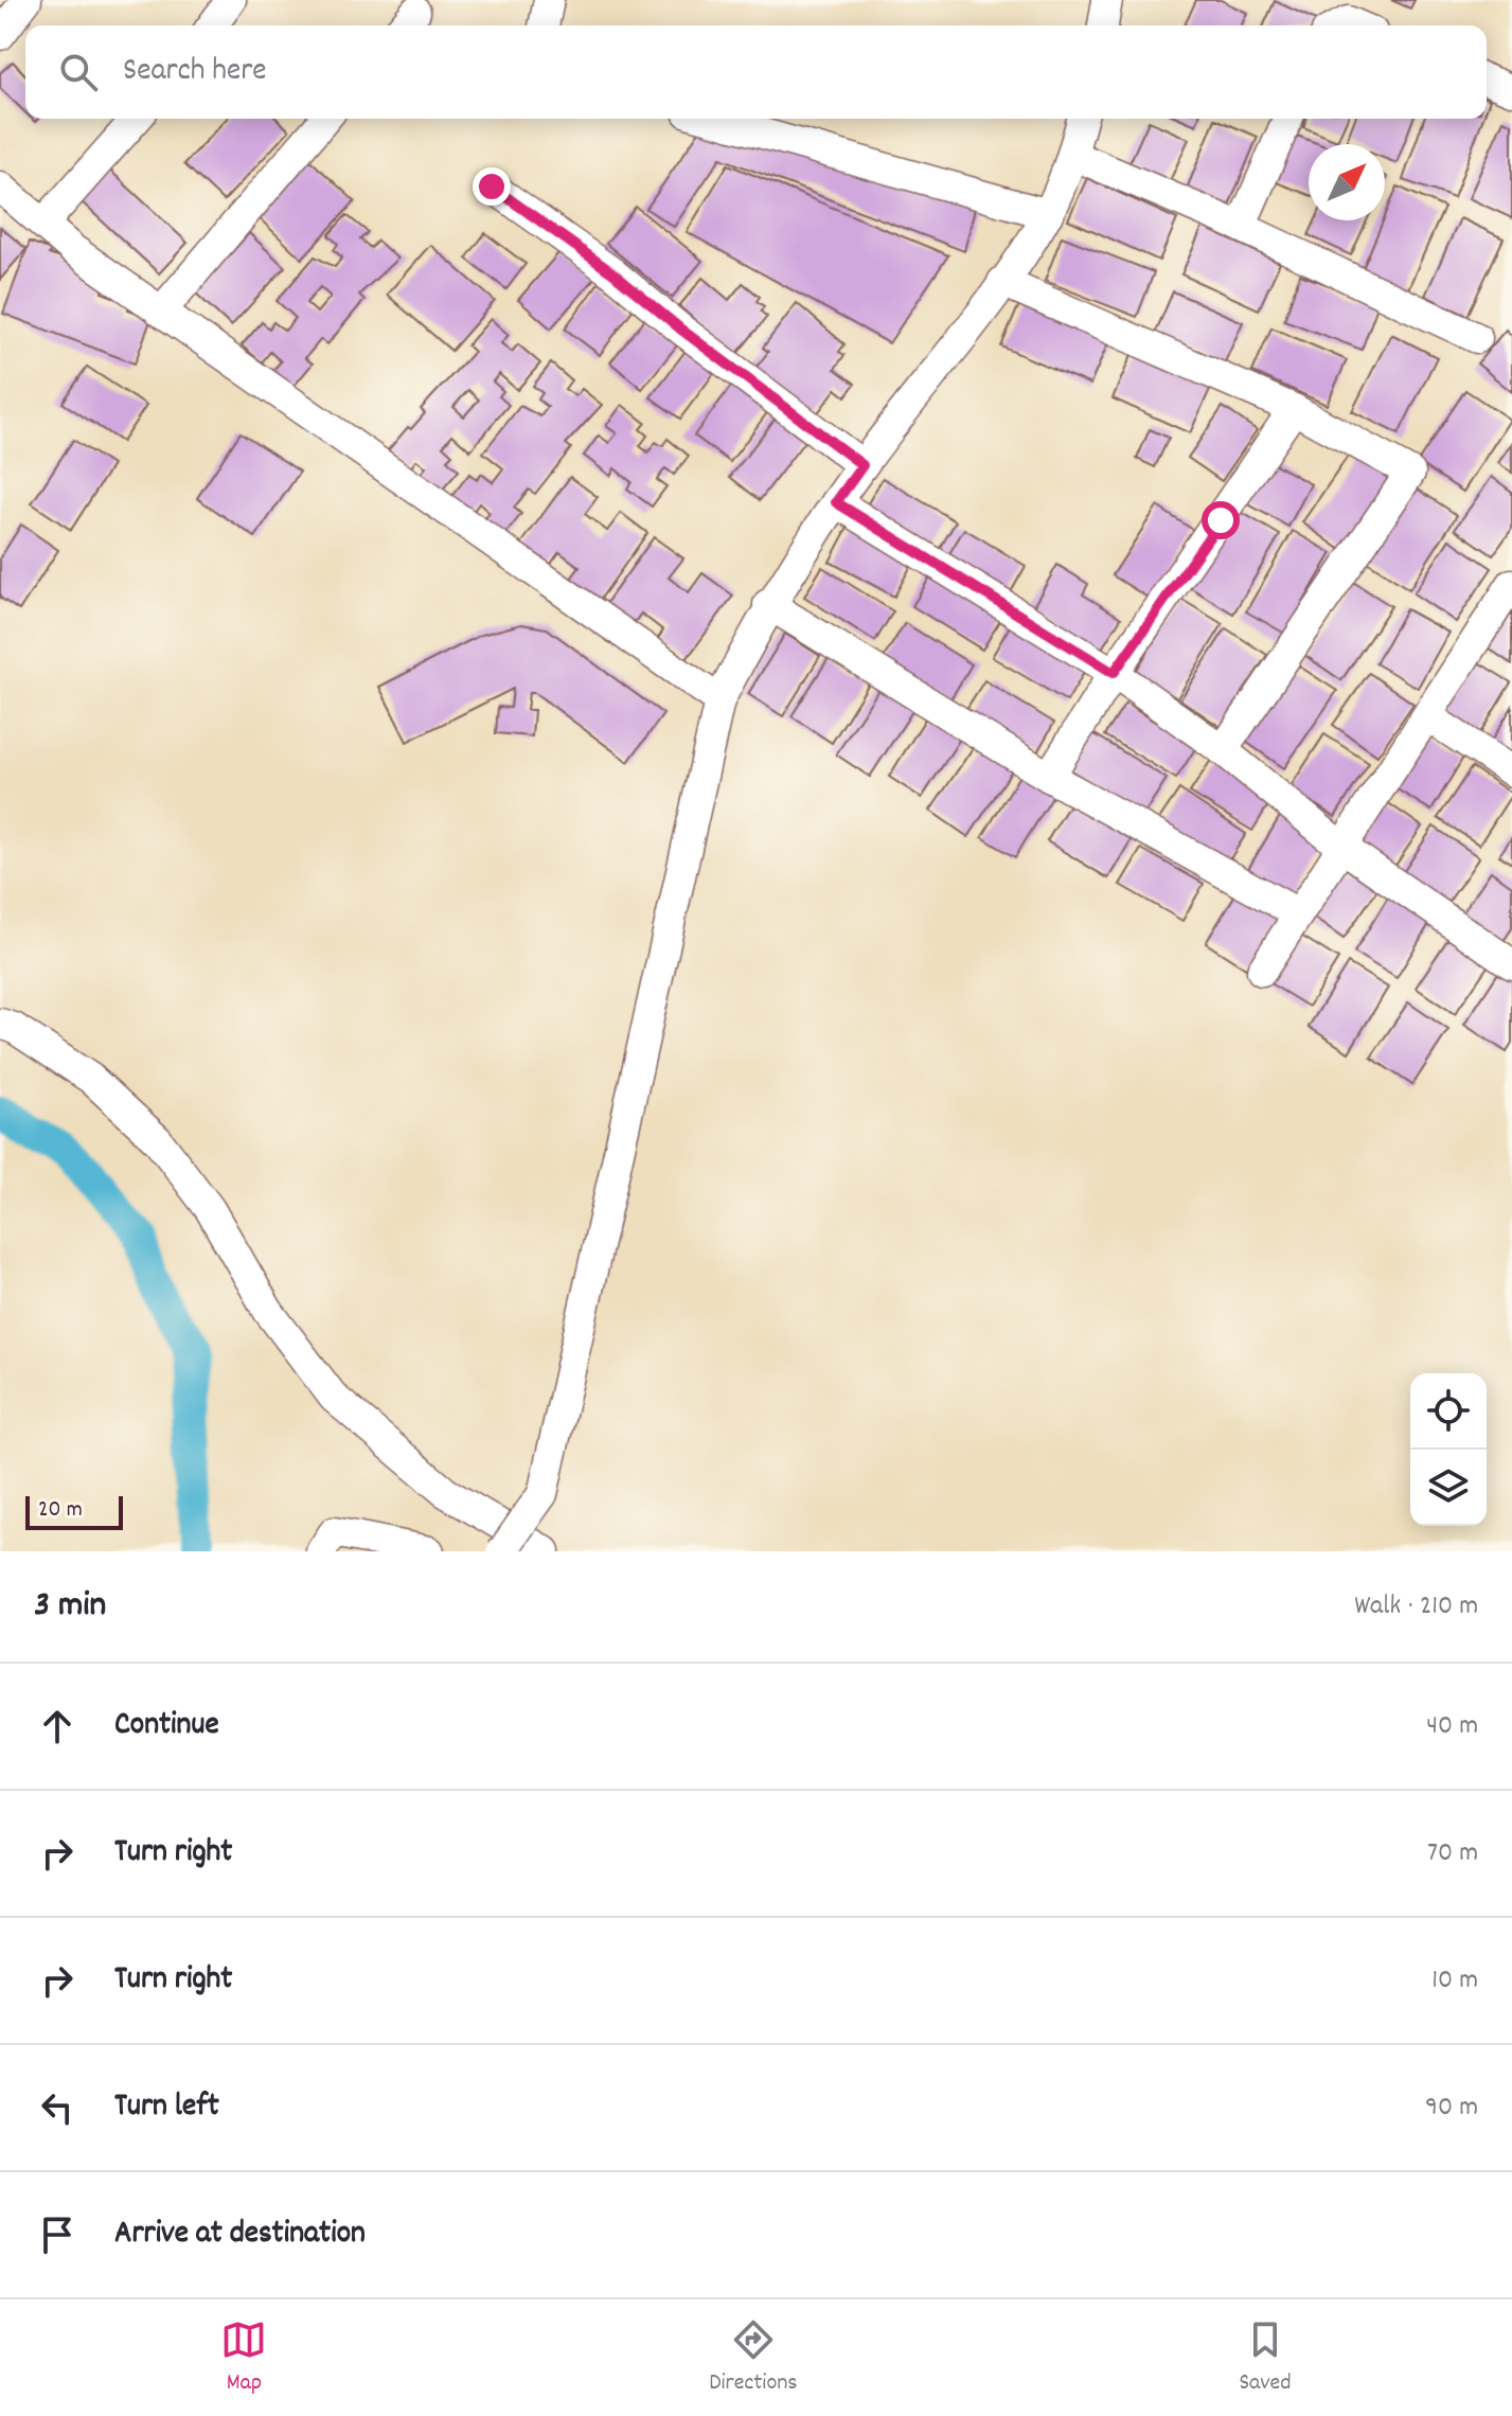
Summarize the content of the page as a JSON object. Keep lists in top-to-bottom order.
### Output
{
  "scale_bar": "20 m",
  "north": "top right",
  "page": {
    "search": "Search here",
    "scale": "20 m",
    "heading": ["3 min", "Walk · 210 m"],
    "list": [
      ["Continue", "40 m"],
      ["Turn right", "70 m"],
      ["Turn right", "10 m"],
      ["Turn left", "90 m"],
      "Arrive at destination"
    ],
    "nav": ["Map", "Directions", "Saved"]
  }
}
